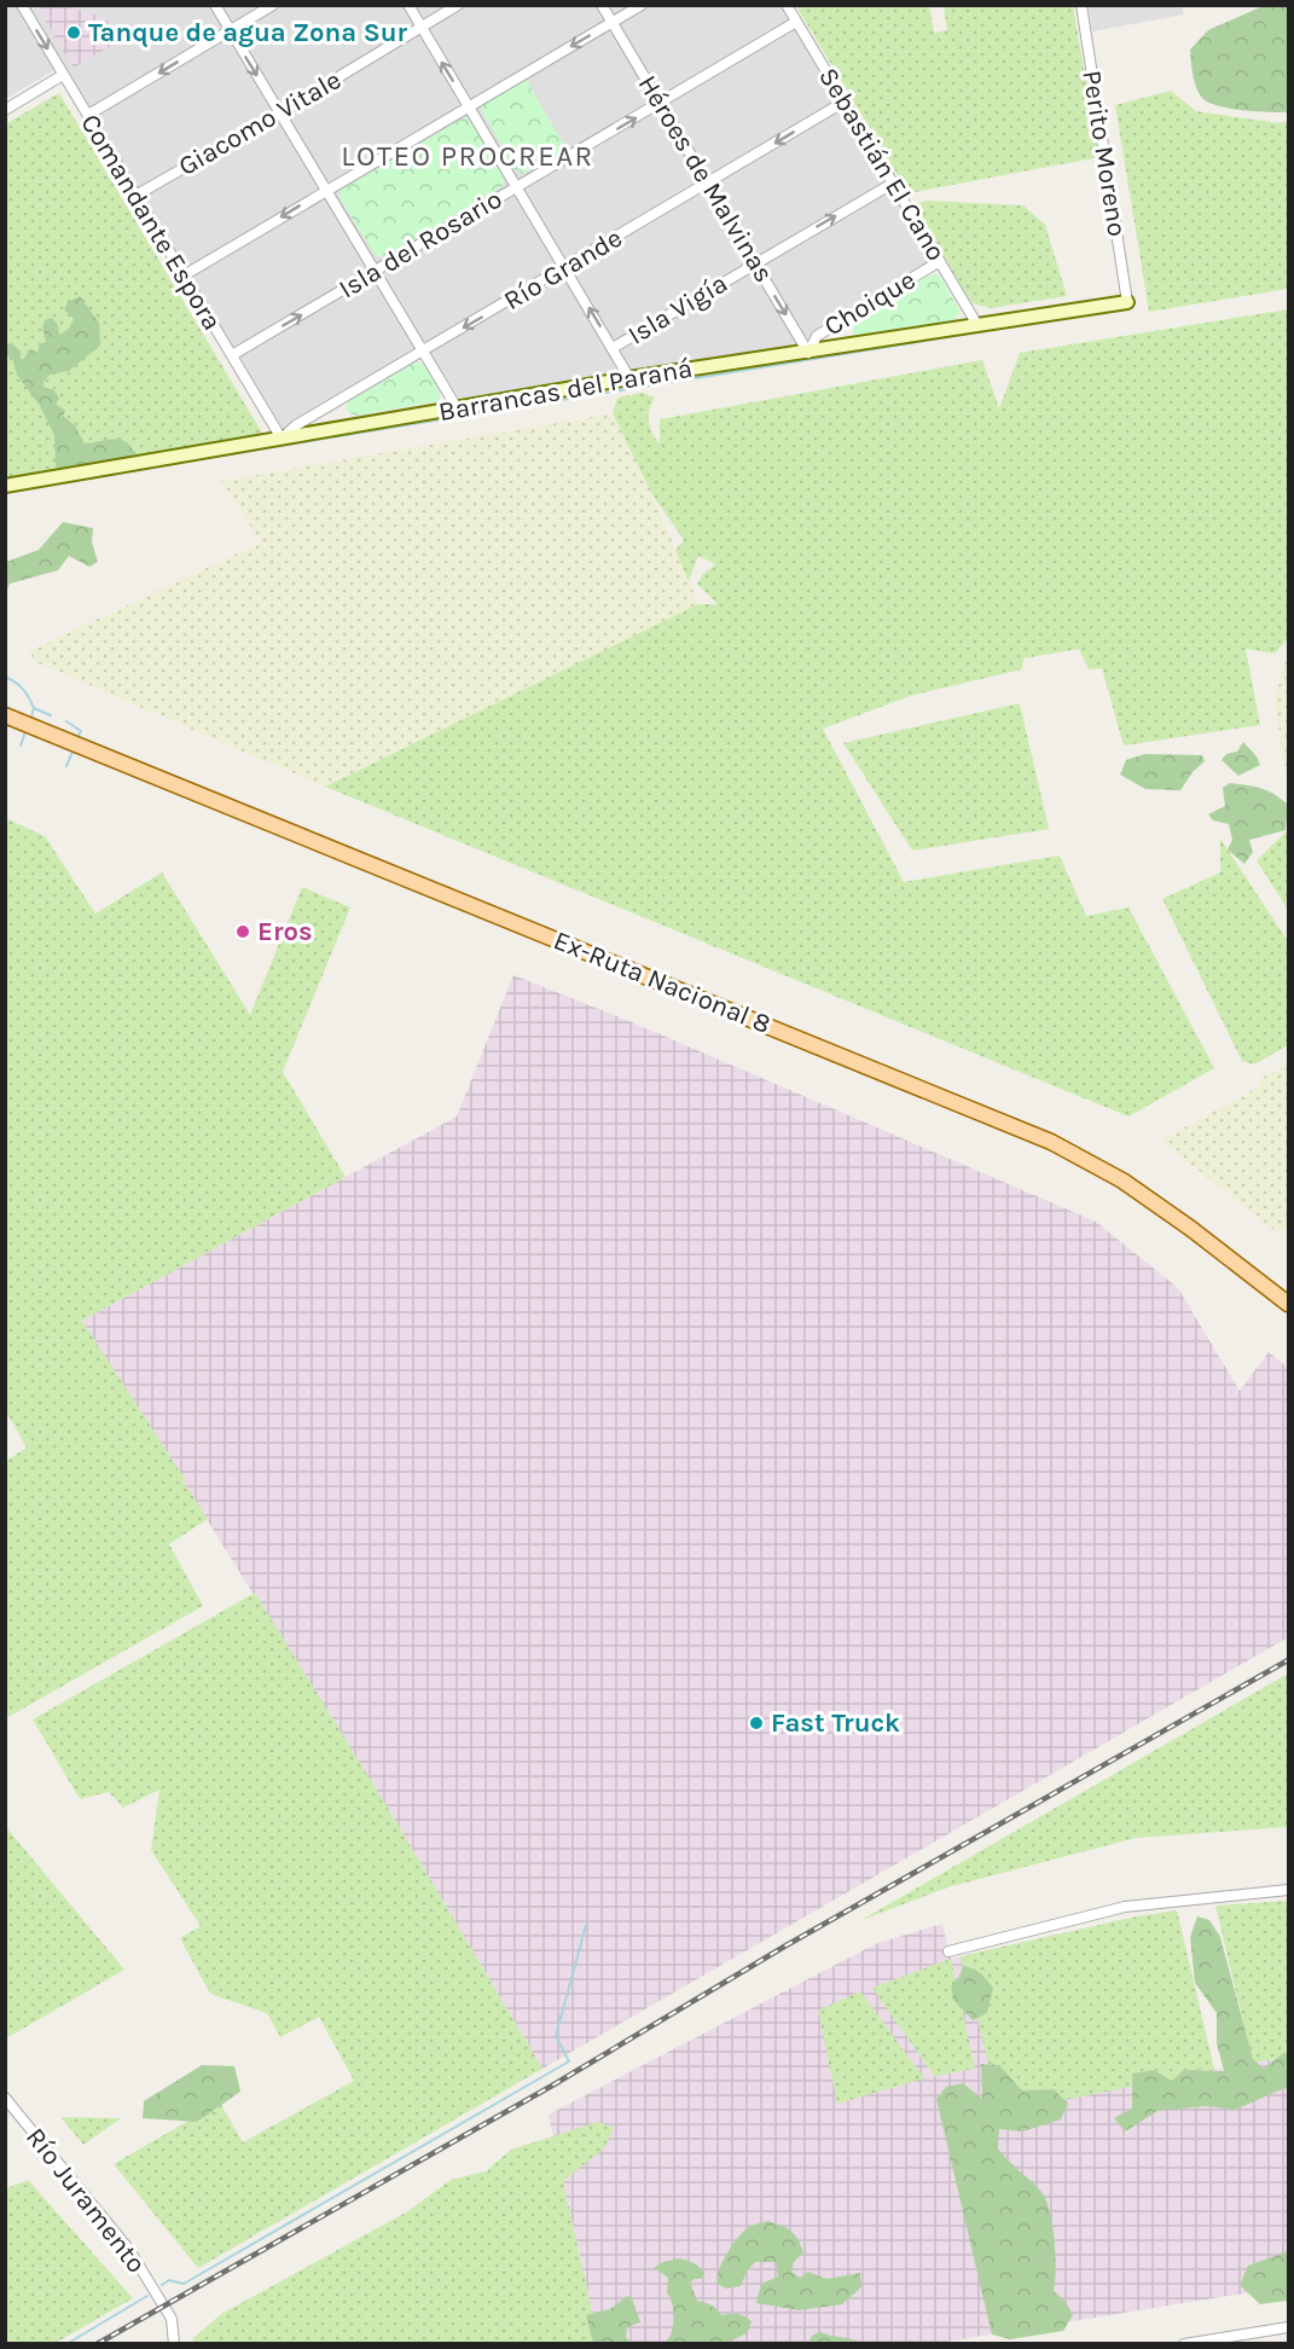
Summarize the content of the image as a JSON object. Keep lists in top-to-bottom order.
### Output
{
  "streets": {
    "main road": ["Ex-Ruta Nacional 8"],
    "street": [
      "Giacomo Vitale",
      "Perito Moreno",
      "Sebastián El Cano",
      "Héroes de Malvinas",
      "Comandante Espora",
      "Isla del Rosario",
      "Río Grande",
      "Choique",
      "Isla Vigía",
      "Barrancas del Paraná",
      "Río Juramento"
    ]
  },
  "crossings": [
    ["Giacomo Vitale", "Comandante Espora"],
    ["Perito Moreno", "Barrancas del Paraná"],
    ["Sebastián El Cano", "Isla del Rosario"],
    ["Sebastián El Cano", "Río Grande"],
    ["Sebastián El Cano", "Choique"],
    ["Sebastián El Cano", "Isla Vigía"],
    ["Sebastián El Cano", "Barrancas del Paraná"],
    ["Héroes de Malvinas", "Isla del Rosario"],
    ["Héroes de Malvinas", "Río Grande"],
    ["Héroes de Malvinas", "Choique"],
    ["Héroes de Malvinas", "Isla Vigía"],
    ["Héroes de Malvinas", "Barrancas del Paraná"],
    ["Comandante Espora", "Isla del Rosario"],
    ["Comandante Espora", "Río Grande"],
    ["Comandante Espora", "Barrancas del Paraná"],
    ["Río Grande", "Barrancas del Paraná"],
    ["Choique", "Barrancas del Paraná"]
  ],
  "one_way": ["Isla del Rosario", "Río Grande", "Isla Vigía"],
  "districts": ["LOTEO PROCREAR"],
  "places": ["Tanque de agua Zona Sur", "Eros", "Fast Truck"]
}
